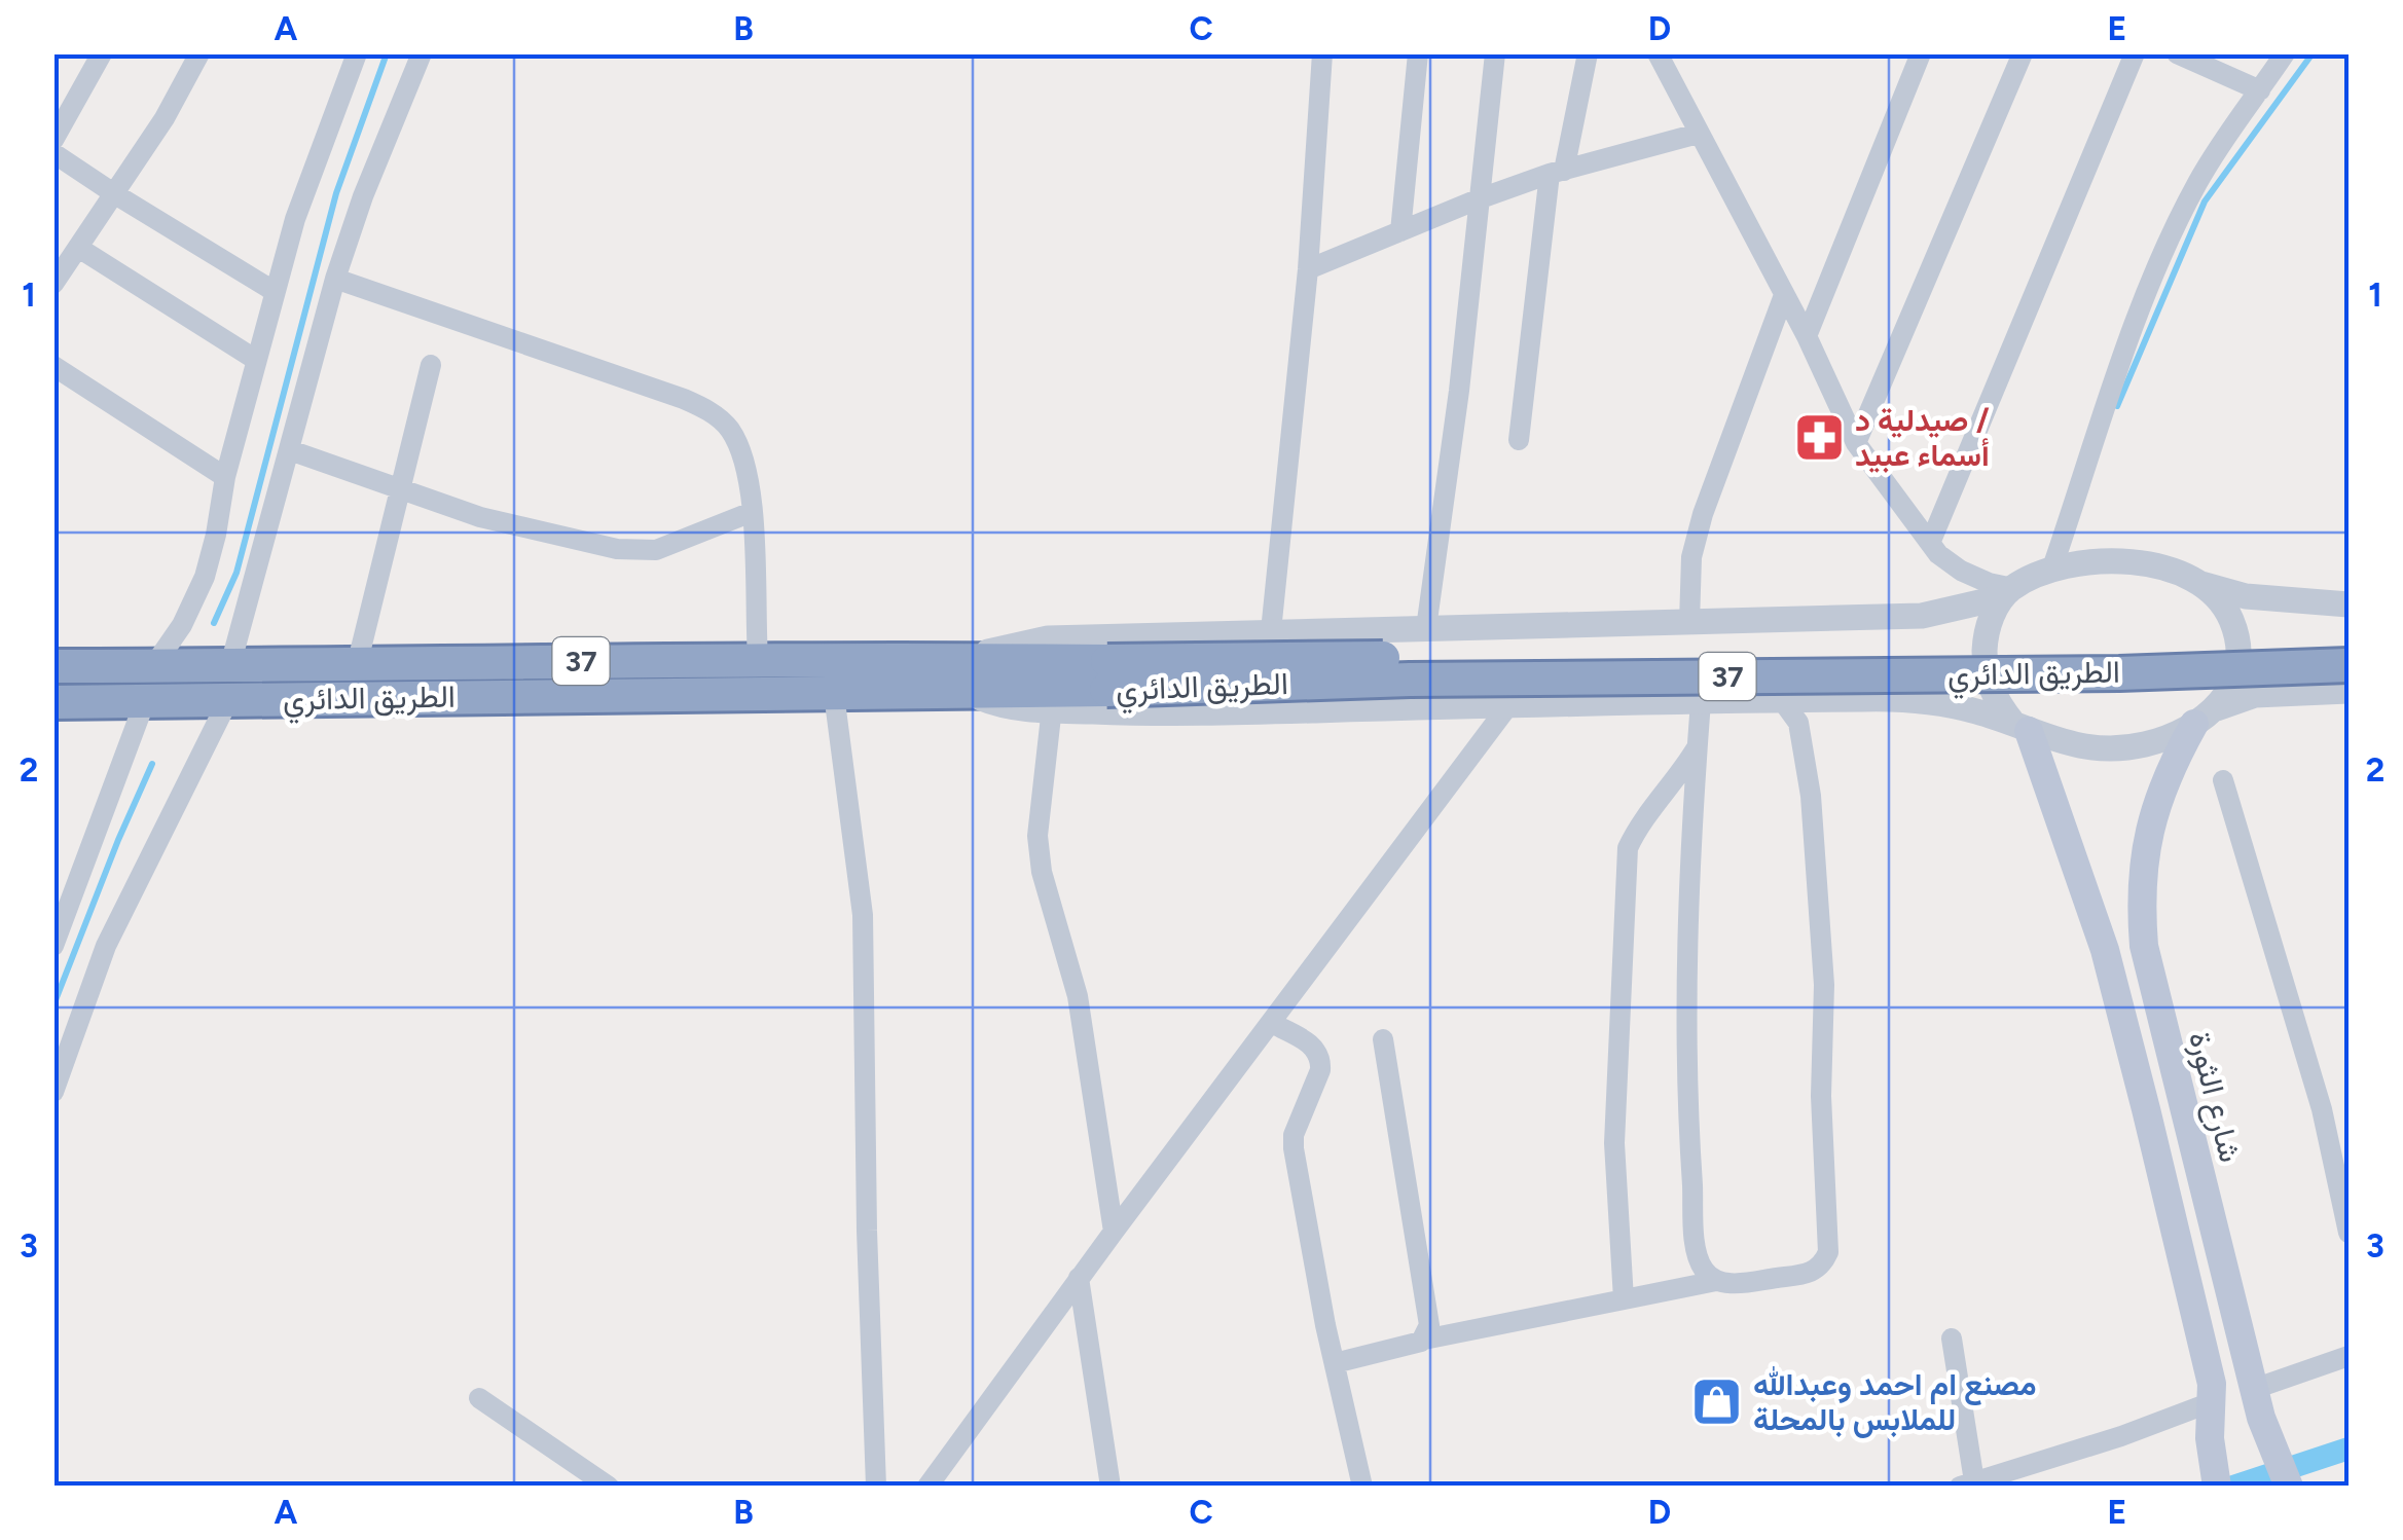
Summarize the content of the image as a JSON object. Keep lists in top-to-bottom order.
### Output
{
  "streets": {
    "highway": ["37", "الطريق الدائري"],
    "main road": ["شارع الثورة"]
  },
  "places": {
    "pharmacy": ["صيدلية د / أسماء عبيد"],
    "shop": ["مصنع ام احمد وعبدالله للملابس بالمحلة"]
  },
  "grid": {
    "columns": [
      "A",
      "B",
      "C",
      "D",
      "E"
    ],
    "rows": ["1", "2", "3"]
  }
}
